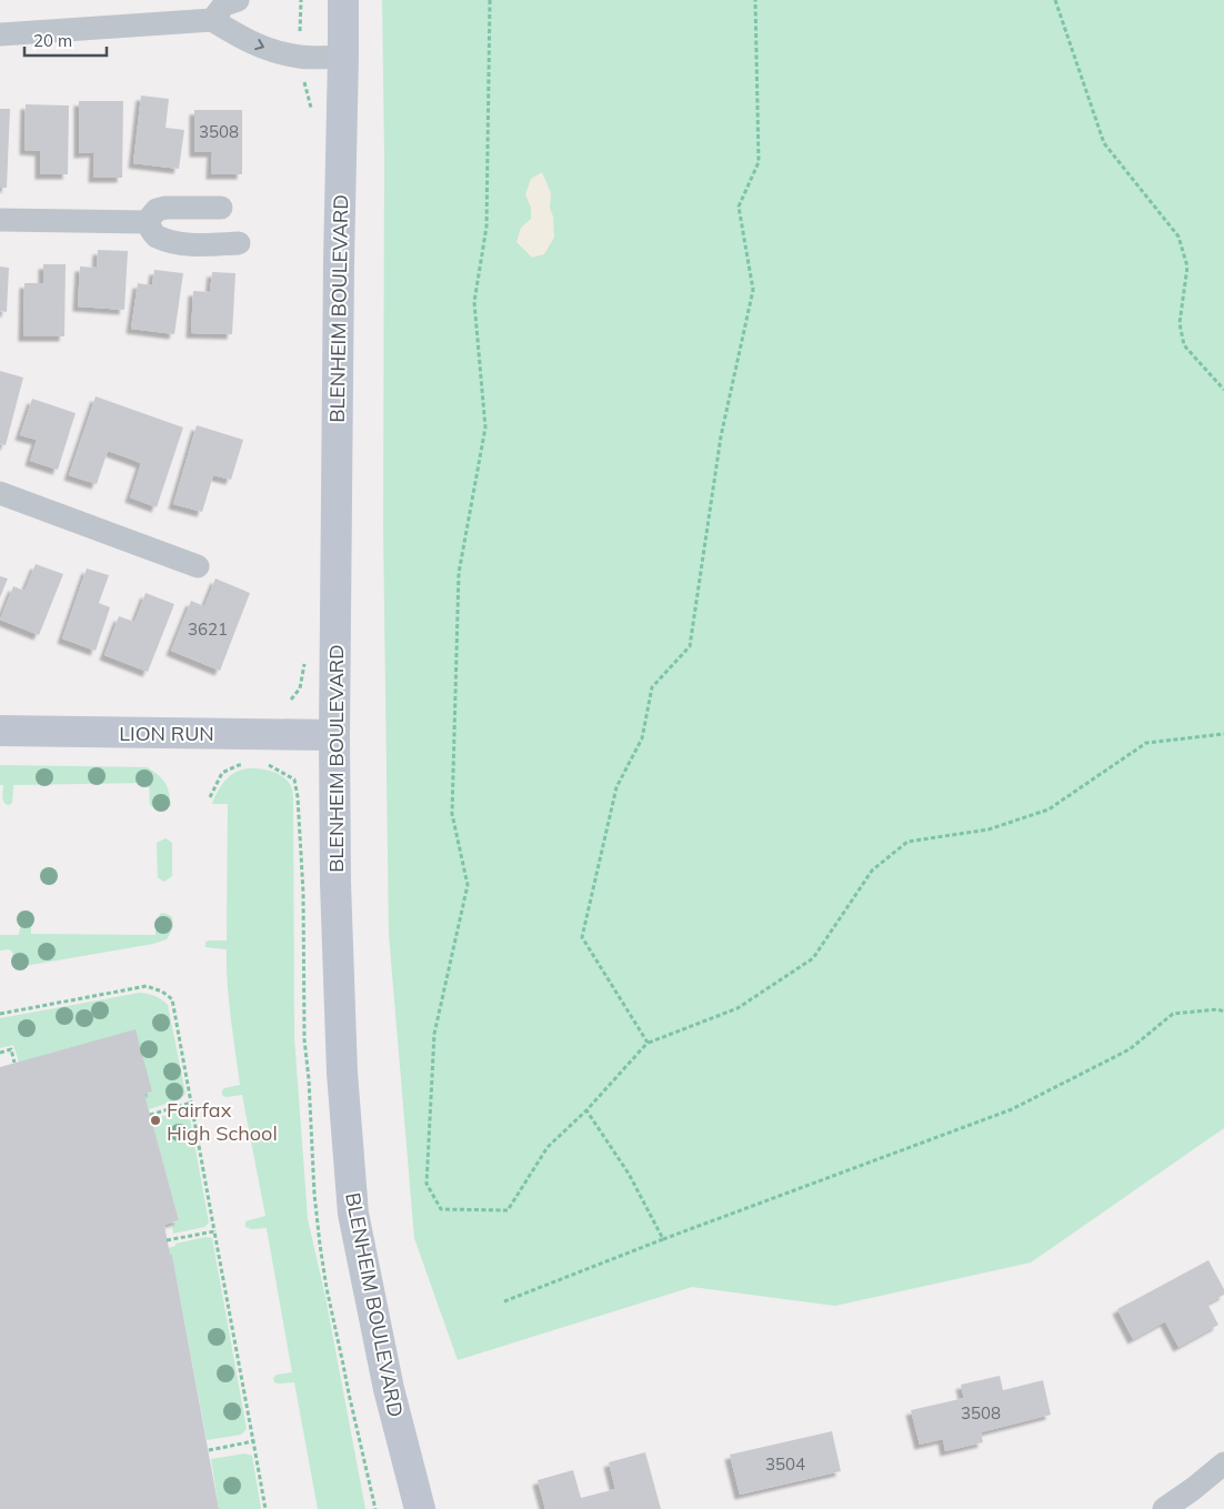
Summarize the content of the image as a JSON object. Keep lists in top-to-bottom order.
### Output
{
  "streets": {
    "main road": ["BLENHEIM BOULEVARD", "LION RUN"]
  },
  "crossings": [
    ["BLENHEIM BOULEVARD", "LION RUN"]
  ],
  "places": ["Fairfax High School"],
  "house_numbers": [
    "3508",
    "3621",
    "3508",
    "3504"
  ],
  "scale_bar": "20 m"
}
